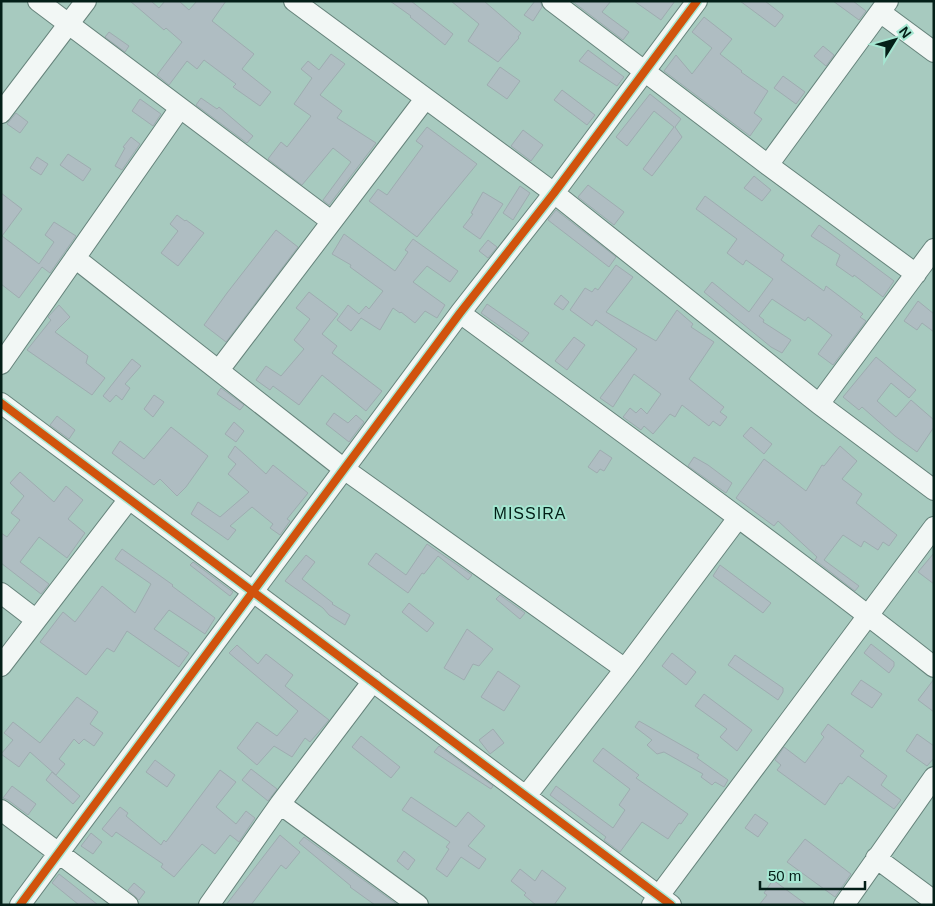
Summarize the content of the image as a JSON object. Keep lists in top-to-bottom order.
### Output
{
  "districts": ["MISSIRA"],
  "scale_bar": "50 m",
  "north": "top right"
}
